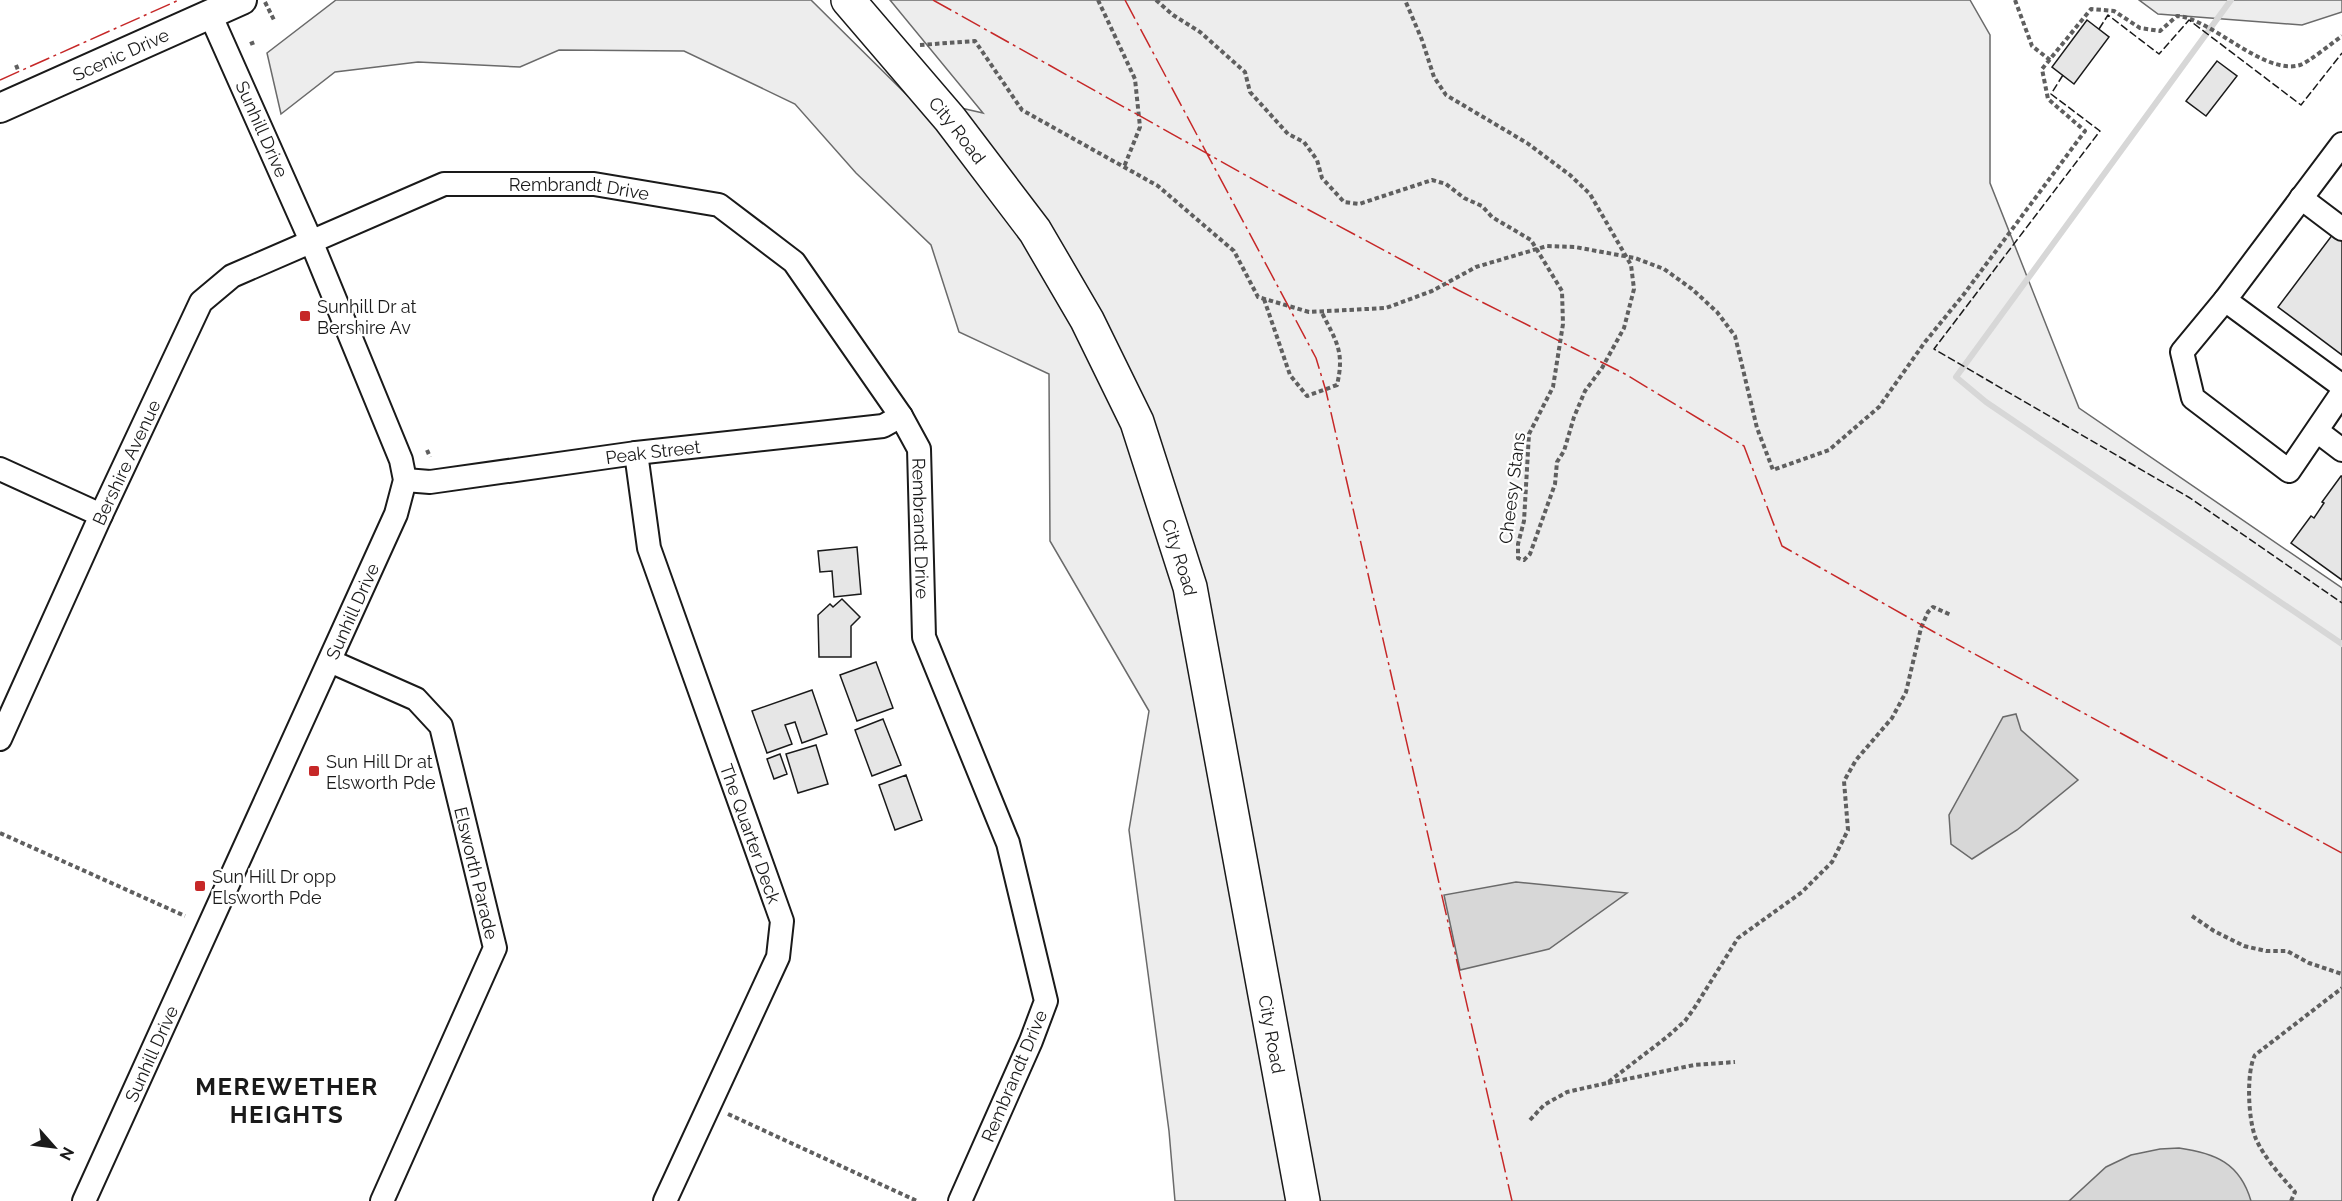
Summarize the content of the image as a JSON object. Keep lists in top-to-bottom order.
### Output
{
  "streets": {
    "highway": ["City Road"],
    "main road": ["Scenic Drive"],
    "street": [
      "Sunhill Drive",
      "Rembrandt Drive",
      "Peak Street",
      "Bershire Avenue",
      "The Quarter Deck",
      "Elsworth Parade"
    ],
    "path": ["Cheesy Stans"]
  },
  "crossings": [
    ["Scenic Drive", "Sunhill Drive"],
    ["Sunhill Drive", "Rembrandt Drive"],
    ["Sunhill Drive", "Peak Street"],
    ["Sunhill Drive", "Bershire Avenue"],
    ["Sunhill Drive", "Elsworth Parade"],
    ["Rembrandt Drive", "Peak Street"],
    ["Rembrandt Drive", "Bershire Avenue"],
    ["Peak Street", "The Quarter Deck"]
  ],
  "districts": ["MEREWETHER HEIGHTS"],
  "places": {
    "transit": ["Sunhill Dr at Bershire Av", "Sun Hill Dr at Elsworth Pde", "Sun Hill Dr opp Elsworth Pde"]
  },
  "north": "bottom right"
}
